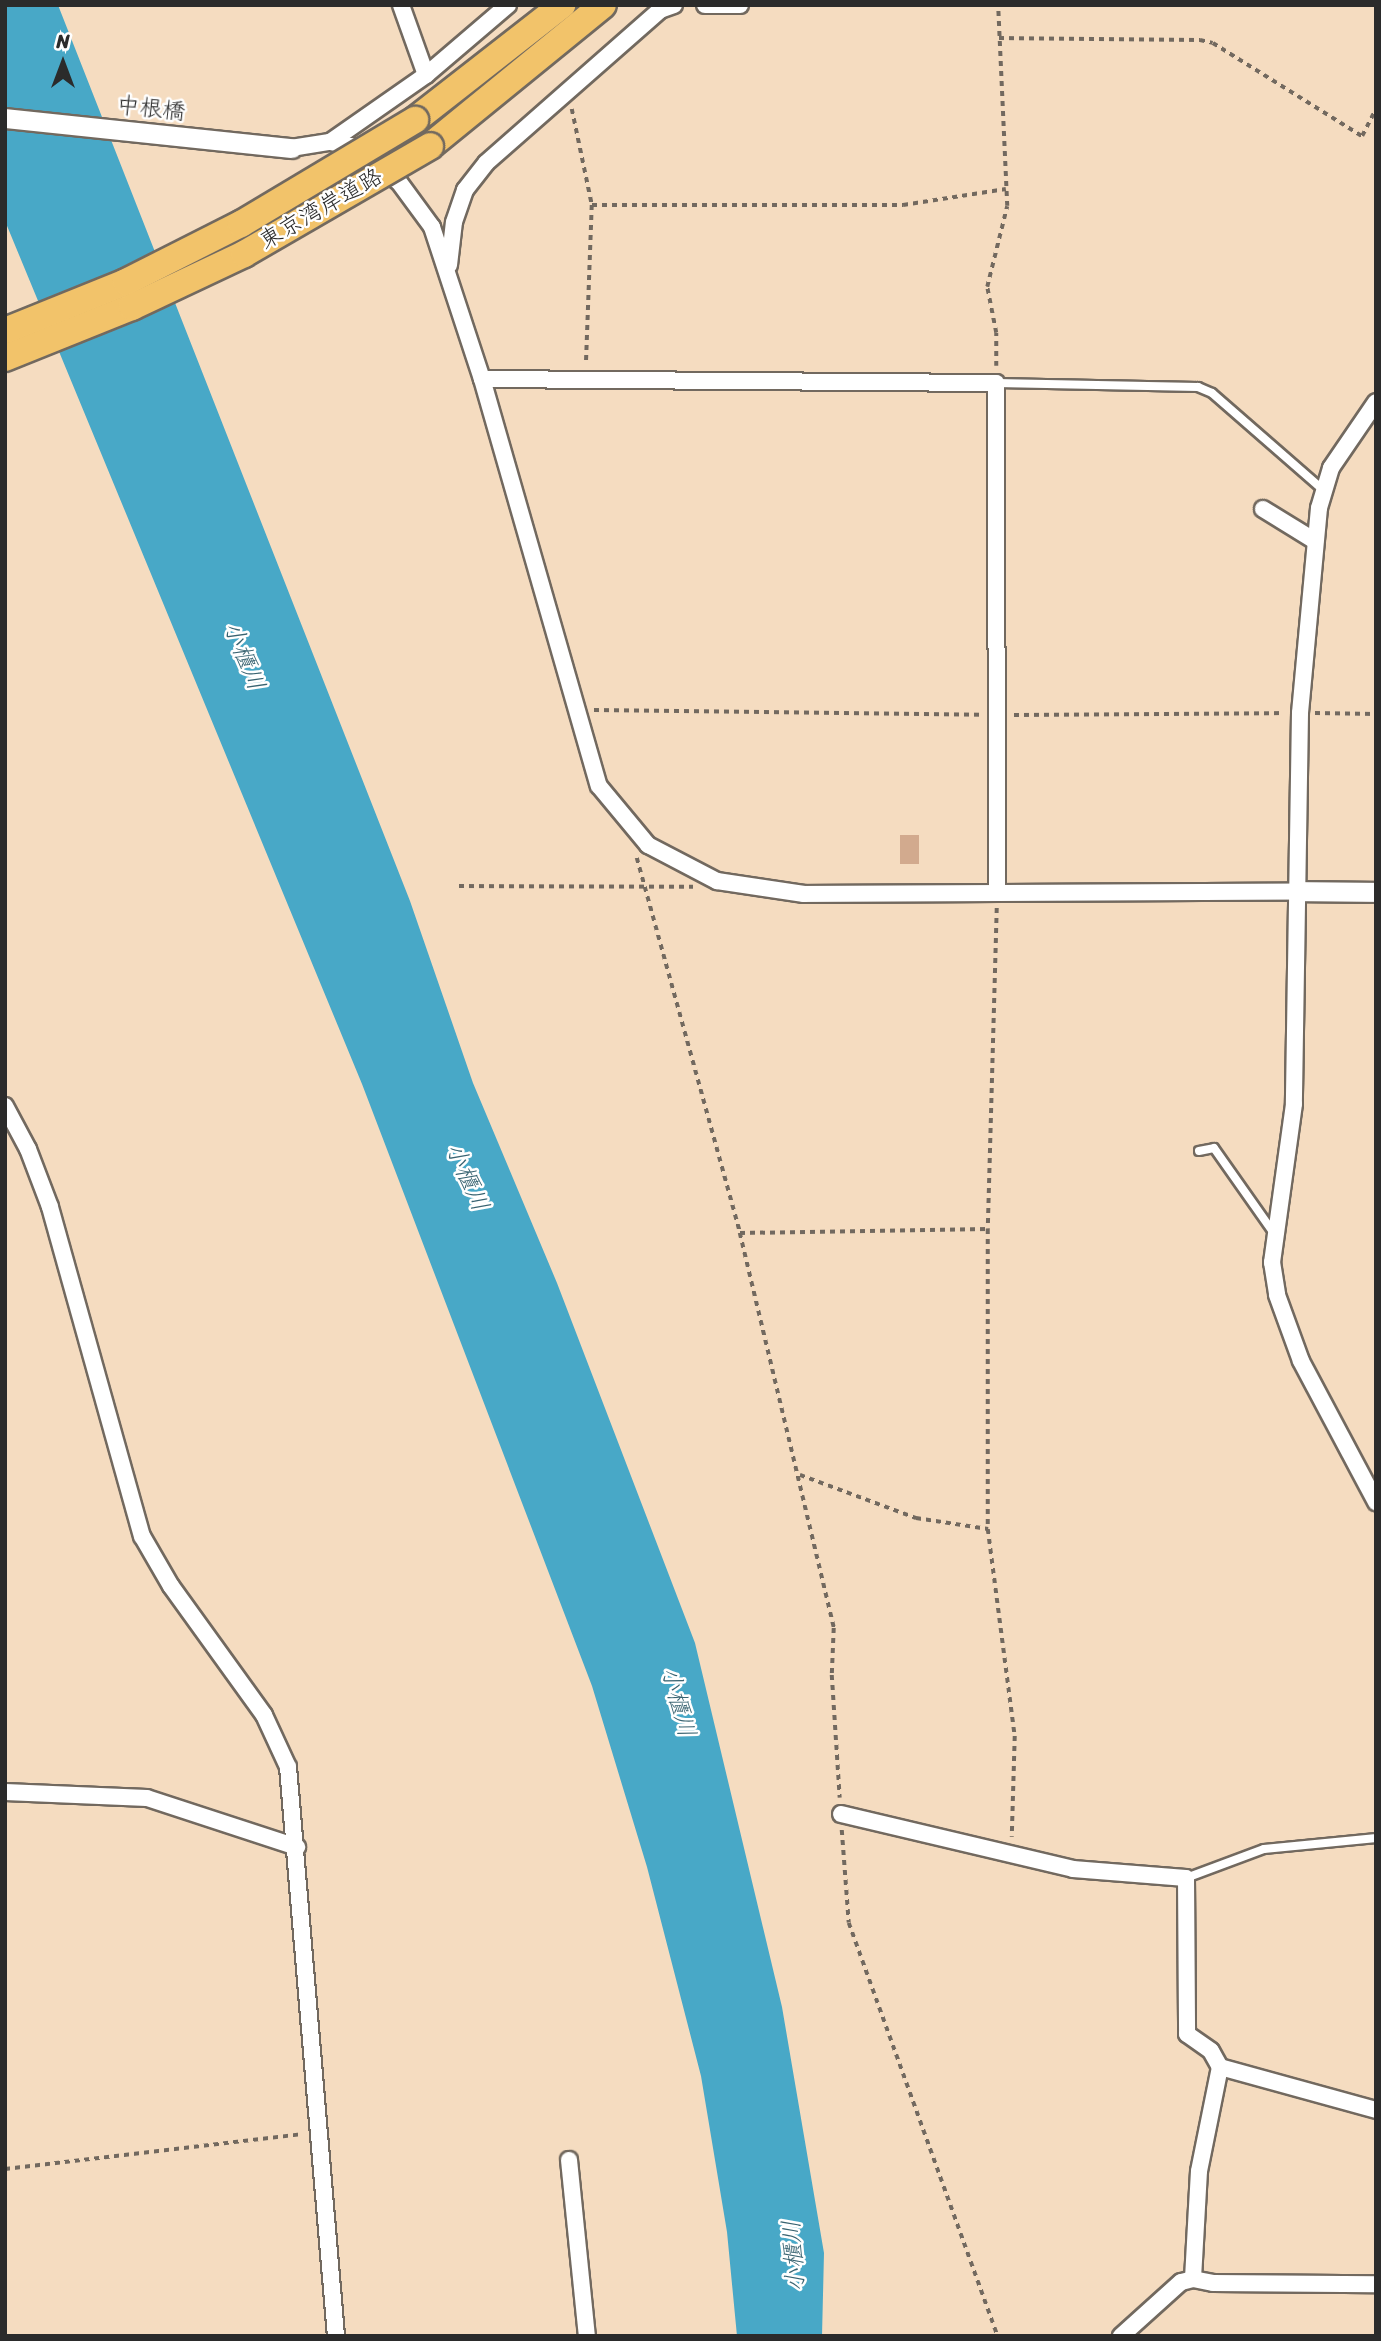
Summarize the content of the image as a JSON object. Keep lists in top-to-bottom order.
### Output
{
  "streets": {
    "highway": ["東京湾岸道路"],
    "street": ["中根橋"]
  },
  "water": ["小櫃川"],
  "north": "top"
}
